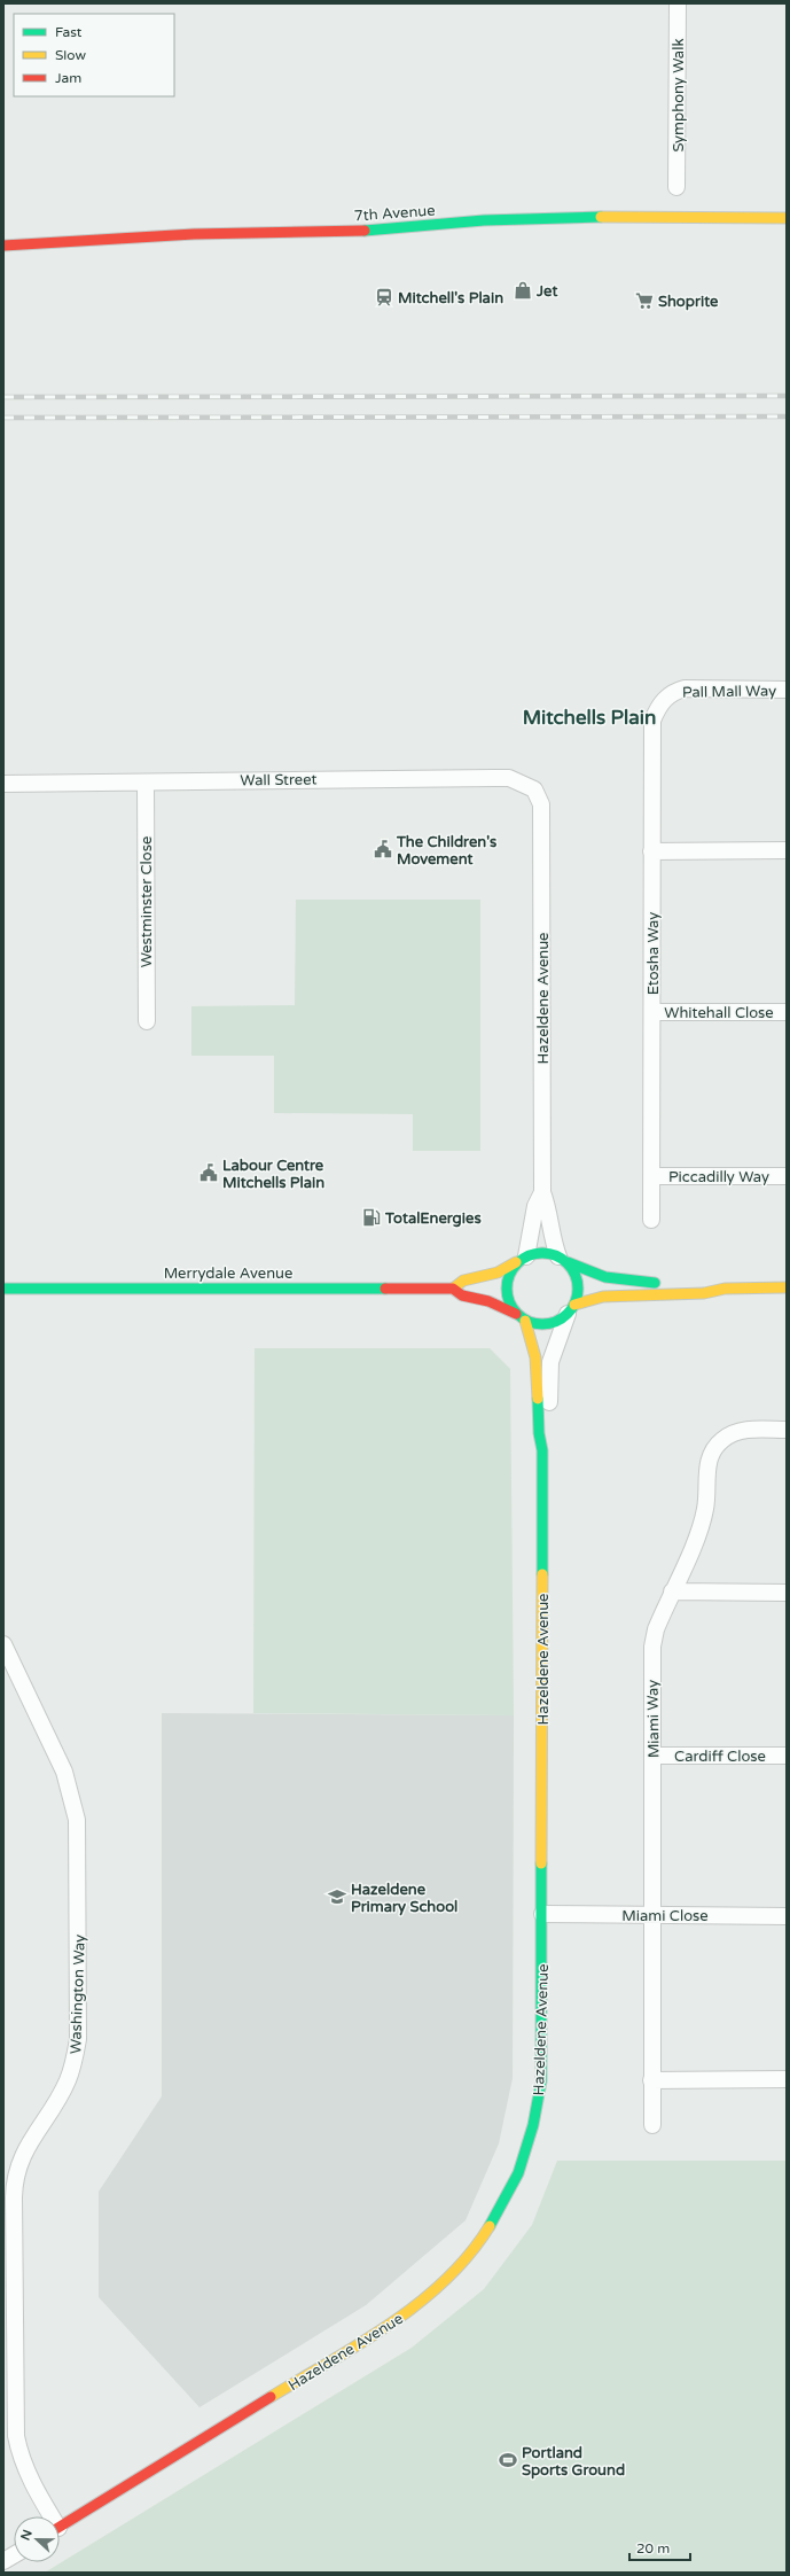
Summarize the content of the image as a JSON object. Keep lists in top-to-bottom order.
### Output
{
  "streets": {
    "street": [
      "Symphony Walk",
      "7th Avenue",
      "Pall Mall Way",
      "Wall Street",
      "Westminster Close",
      "Etosha Way",
      "Hazeldene Avenue",
      "Whitehall Close",
      "Piccadilly Way",
      "Merrydale Avenue",
      "Miami Way",
      "Cardiff Close",
      "Miami Close",
      "Washington Way"
    ]
  },
  "crossings": [
    ["Pall Mall Way", "Etosha Way"],
    ["Wall Street", "Westminster Close"],
    ["Wall Street", "Hazeldene Avenue"],
    ["Etosha Way", "Whitehall Close"],
    ["Etosha Way", "Piccadilly Way"],
    ["Hazeldene Avenue", "Merrydale Avenue"],
    ["Hazeldene Avenue", "Miami Close"],
    ["Miami Way", "Cardiff Close"],
    ["Miami Way", "Miami Close"]
  ],
  "districts": ["Mitchells Plain"],
  "places": {
    "shop": ["Jet"],
    "station": ["Mitchell's Plain"],
    "supermarket": ["Shoprite"],
    "public building": ["The Children's Movement", "Labour Centre Mitchells Plain"],
    "fuel station": ["TotalEnergies"],
    "school or university": ["Hazeldene Primary School"],
    "sports": ["Portland Sports Ground"]
  },
  "legend": ["Fast", "Slow", "Jam"],
  "scale_bar": "20 m",
  "north": "left"
}
